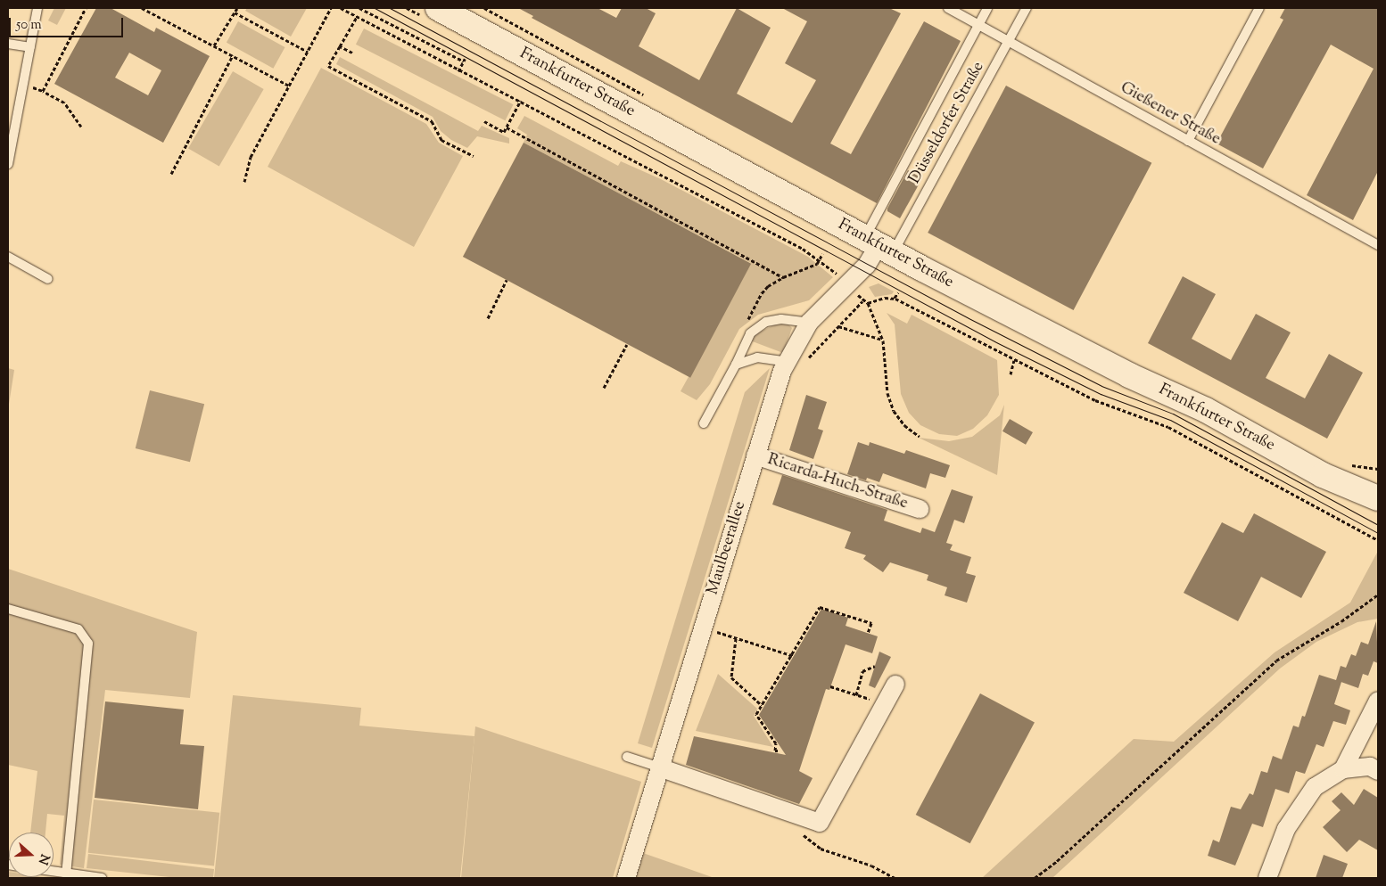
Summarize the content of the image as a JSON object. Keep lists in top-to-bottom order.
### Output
{
  "streets": {
    "main road": ["Frankfurter Straße"],
    "street": ["Ricarda-Huch-Straße", "Maulbeerallee"],
    "lane": ["Gießener Straße", "Düsseldorfer Straße"]
  },
  "crossings": [
    ["Frankfurter Straße", "Düsseldorfer Straße"],
    ["Frankfurter Straße", "Maulbeerallee"],
    ["Gießener Straße", "Düsseldorfer Straße"],
    ["Düsseldorfer Straße", "Maulbeerallee"],
    ["Ricarda-Huch-Straße", "Maulbeerallee"]
  ],
  "scale_bar": "50 m",
  "north": "right"
}
